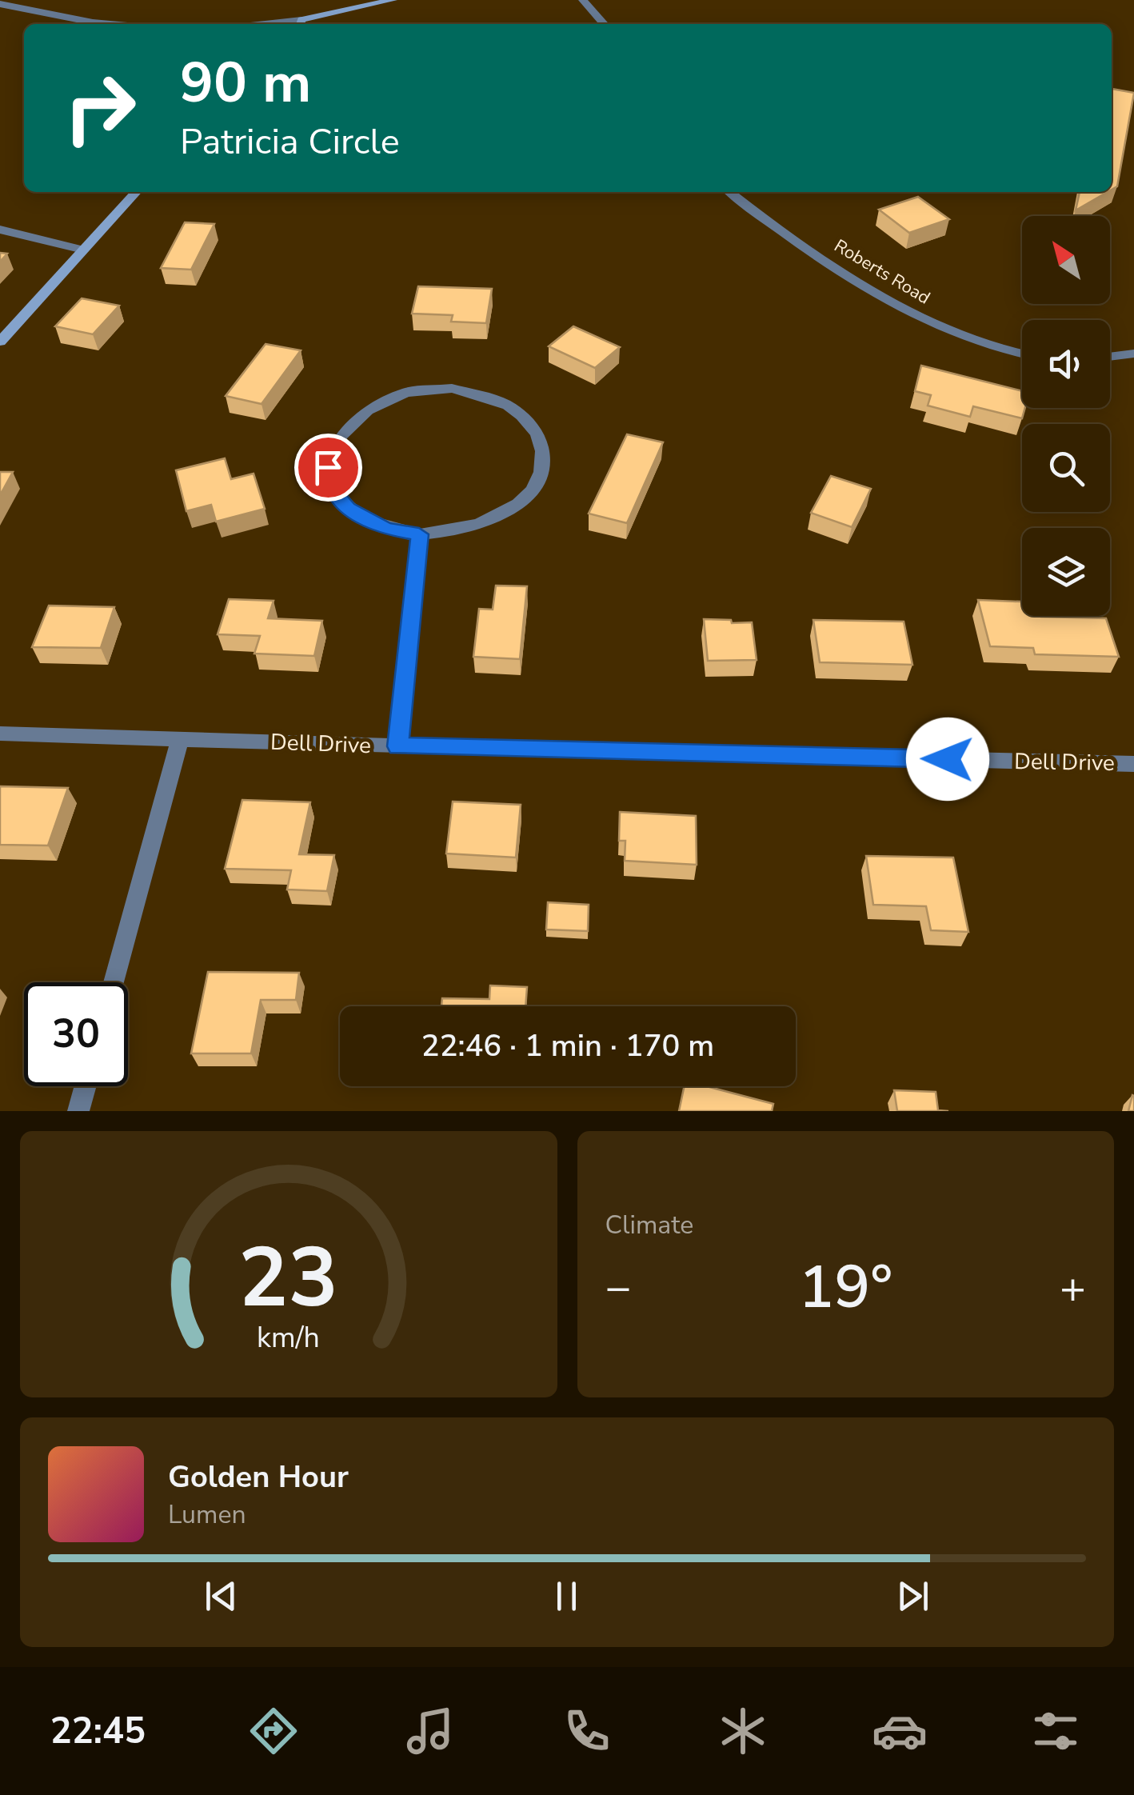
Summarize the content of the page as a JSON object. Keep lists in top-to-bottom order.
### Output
{
  "streets": {
    "street": ["Roberts Road", "Dell Drive"]
  },
  "north": "top left",
  "page": {
    "turn": ["90 m", "Patricia Circle"],
    "limit": "30",
    "trip": "22:46 · 1 min · 170 m",
    "tile": "Climate",
    "heat": ["−", "19°", "+"],
    "song": ["Golden Hour", "Lumen"],
    "tabs": "22:45",
    "gauge": ["23", "km/h"]
  }
}
